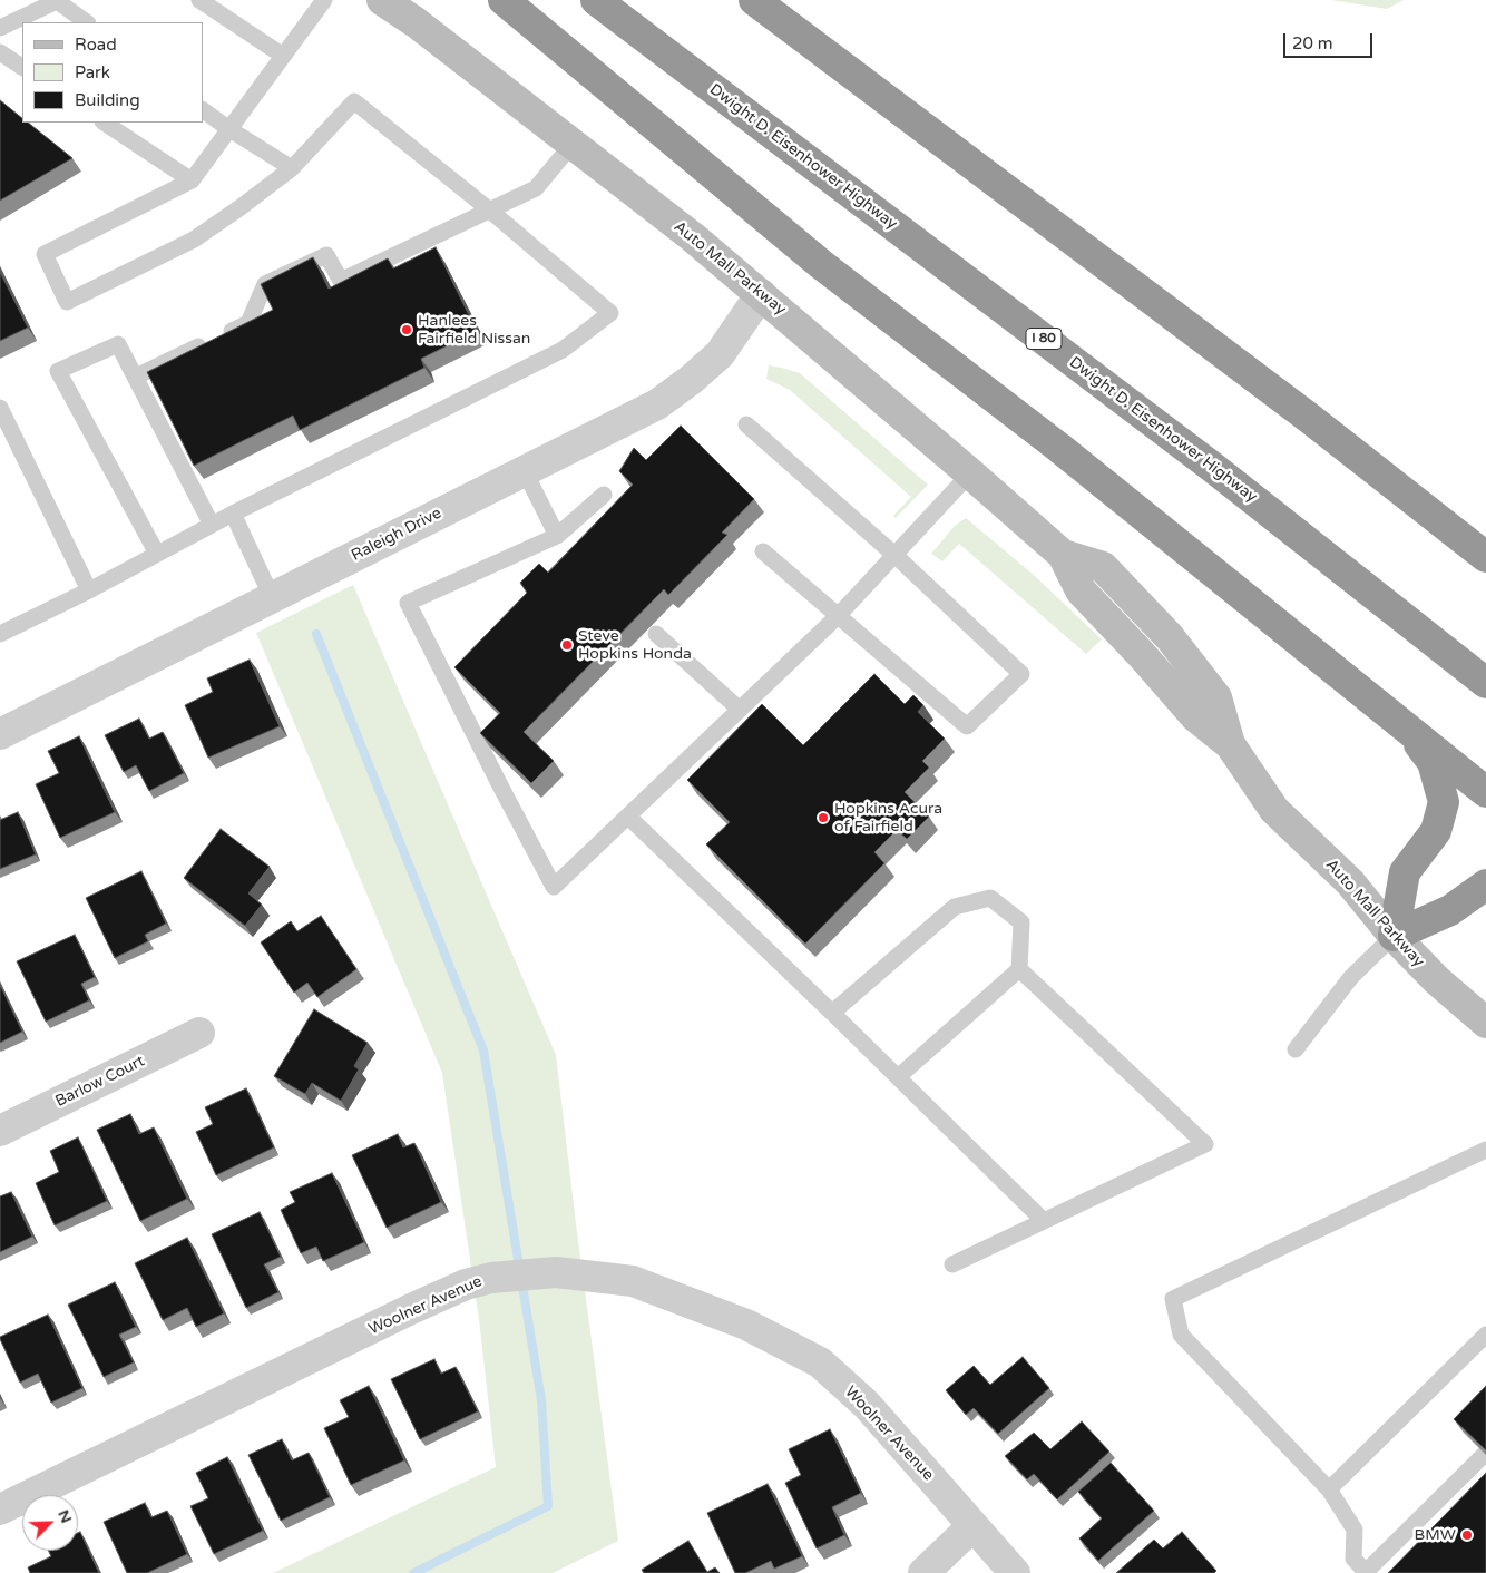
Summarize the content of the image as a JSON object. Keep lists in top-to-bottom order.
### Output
{
  "streets": {
    "highway": ["Dwight D. Eisenhower Highway", "I 80"],
    "street": [
      "Auto Mall Parkway",
      "Raleigh Drive",
      "Barlow Court",
      "Woolner Avenue"
    ]
  },
  "crossings": [
    ["Auto Mall Parkway", "Raleigh Drive"]
  ],
  "places": [
    "Hanlees Fairfield Nissan",
    "Steve Hopkins Honda",
    "Hopkins Acura of Fairfield",
    "BMW"
  ],
  "legend": ["Road", "Park", "Building"],
  "scale_bar": "20 m",
  "north": "top right"
}
